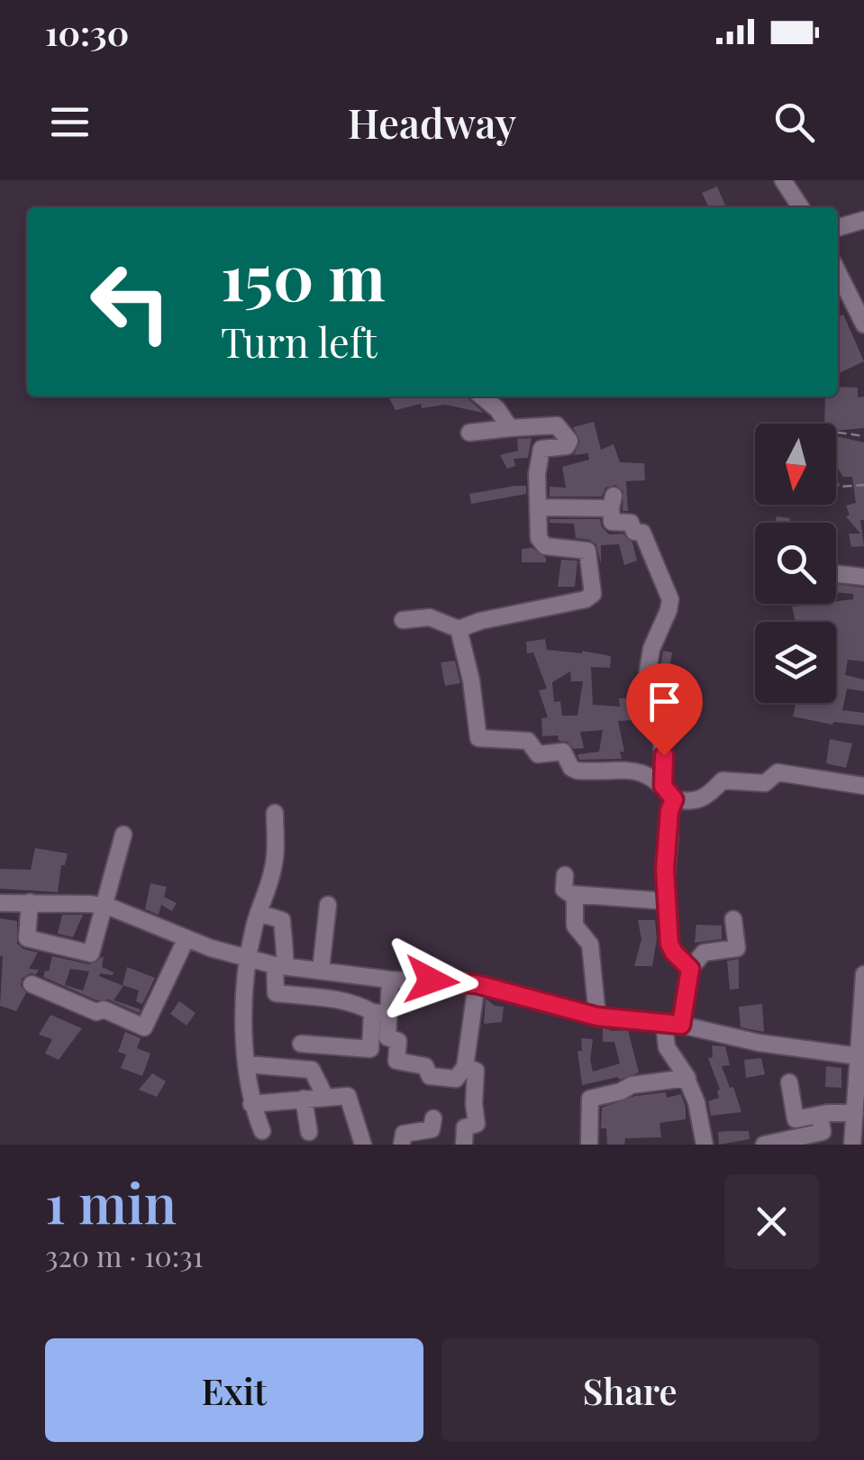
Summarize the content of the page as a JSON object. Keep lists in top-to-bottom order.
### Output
{
  "north": "bottom",
  "page": {
    "status": "10:30",
    "header": "Headway",
    "turn": ["150 m", "Turn left"],
    "heading": ["1 min", "320 m · 10:31"],
    "buttons": ["Exit", "Share"]
  }
}
